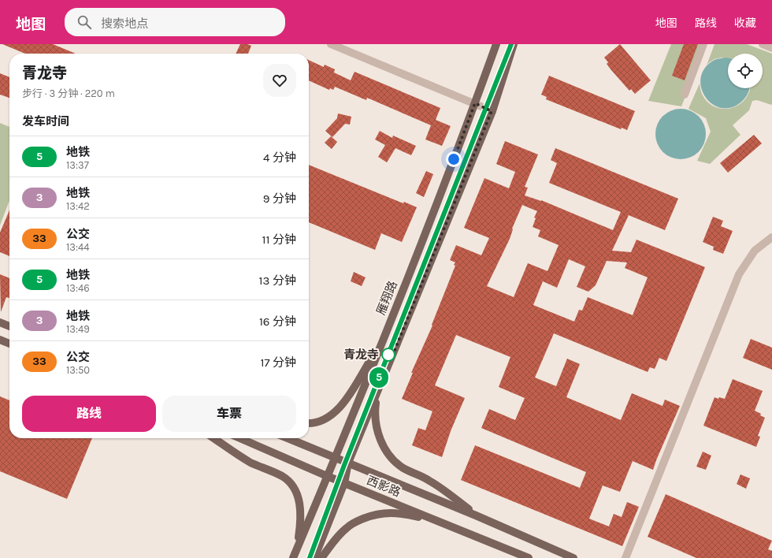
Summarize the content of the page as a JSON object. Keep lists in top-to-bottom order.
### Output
{
  "streets": {
    "main road": ["雁翔路", "西影路"]
  },
  "crossings": [
    ["雁翔路", "西影路"]
  ],
  "places": ["青龙寺"],
  "lines": ["metro line 5"],
  "page": {
    "header": "地图",
    "search": "搜索地点",
    "nav": ["地图", "路线", "收藏"],
    "on_map": "5",
    "heading": [
      ["青龙寺", "步行 · 3 分钟 · 220 m"],
      "发车时间"
    ],
    "list": [
      {
        "mark": "5",
        "name": "地铁",
        "note": "13:37",
        "value": "4 分钟"
      },
      {
        "mark": "3",
        "name": "地铁",
        "note": "13:42",
        "value": "9 分钟"
      },
      {
        "mark": "33",
        "name": "公交",
        "note": "13:44",
        "value": "11 分钟"
      },
      {
        "mark": "5",
        "name": "地铁",
        "note": "13:46",
        "value": "13 分钟"
      },
      {
        "mark": "3",
        "name": "地铁",
        "note": "13:49",
        "value": "16 分钟"
      },
      {
        "mark": "33",
        "name": "公交",
        "note": "13:50",
        "value": "17 分钟"
      }
    ],
    "buttons": ["路线", "车票"]
  }
}
